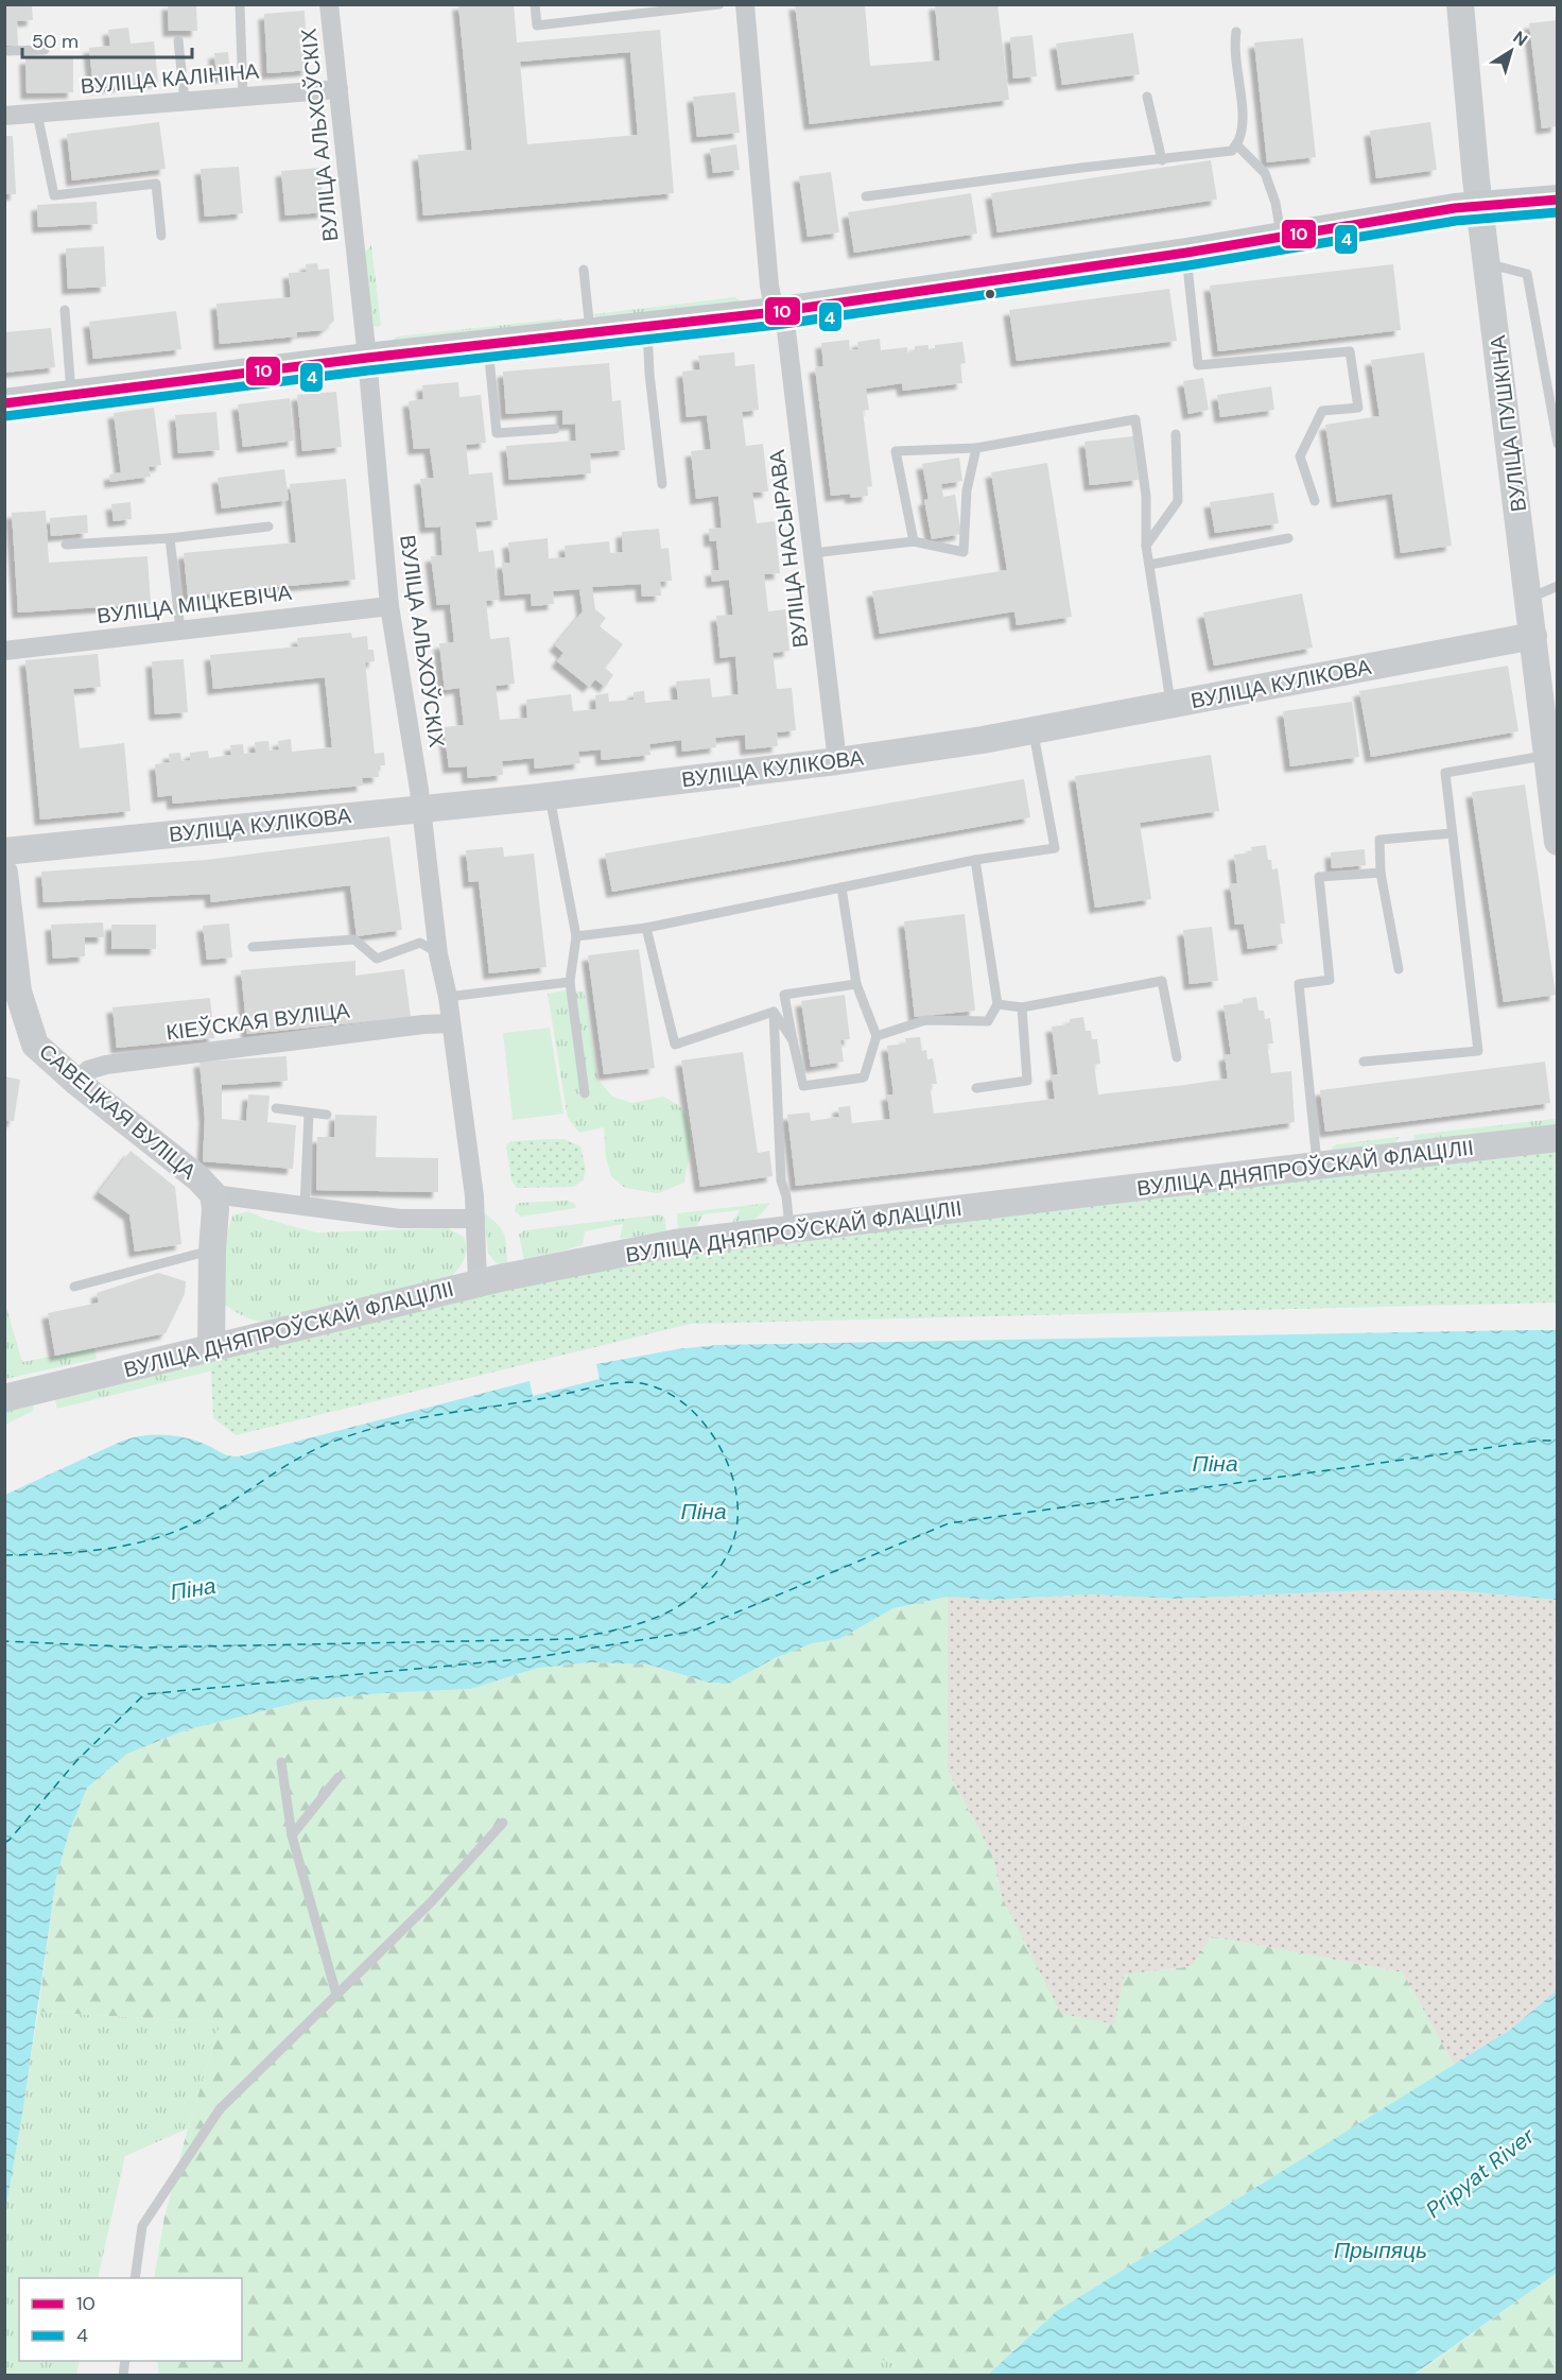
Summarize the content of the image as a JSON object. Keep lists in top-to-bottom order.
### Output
{
  "streets": {
    "street": [
      "ВУЛІЦА КАЛІНІНА",
      "ВУЛІЦА АЛЬХОЎСКІХ",
      "ВУЛІЦА ПУШКІНА",
      "ВУЛІЦА НАСЫРАВА",
      "ВУЛІЦА МІЦКЕВІЧА",
      "ВУЛІЦА КУЛІКОВА",
      "КІЕЎСКАЯ ВУЛІЦА",
      "САВЕЦКАЯ ВУЛІЦА",
      "ВУЛІЦА ДНЯПРОЎСКАЙ ФЛАЦІЛІІ"
    ]
  },
  "crossings": [
    ["ВУЛІЦА КАЛІНІНА", "ВУЛІЦА АЛЬХОЎСКІХ"],
    ["ВУЛІЦА АЛЬХОЎСКІХ", "ВУЛІЦА МІЦКЕВІЧА"],
    ["ВУЛІЦА АЛЬХОЎСКІХ", "ВУЛІЦА КУЛІКОВА"],
    ["ВУЛІЦА АЛЬХОЎСКІХ", "КІЕЎСКАЯ ВУЛІЦА"],
    ["ВУЛІЦА АЛЬХОЎСКІХ", "ВУЛІЦА ДНЯПРОЎСКАЙ ФЛАЦІЛІІ"],
    ["ВУЛІЦА ПУШКІНА", "ВУЛІЦА КУЛІКОВА"],
    ["ВУЛІЦА НАСЫРАВА", "ВУЛІЦА КУЛІКОВА"],
    ["КІЕЎСКАЯ ВУЛІЦА", "САВЕЦКАЯ ВУЛІЦА"],
    ["САВЕЦКАЯ ВУЛІЦА", "ВУЛІЦА ДНЯПРОЎСКАЙ ФЛАЦІЛІІ"]
  ],
  "water": ["Піна", "Pripyat River", "Прыпяць"],
  "lines": ["transit line 10", "transit line 4"],
  "legend": ["10", "4"],
  "scale_bar": "50 m",
  "north": "top right"
}
